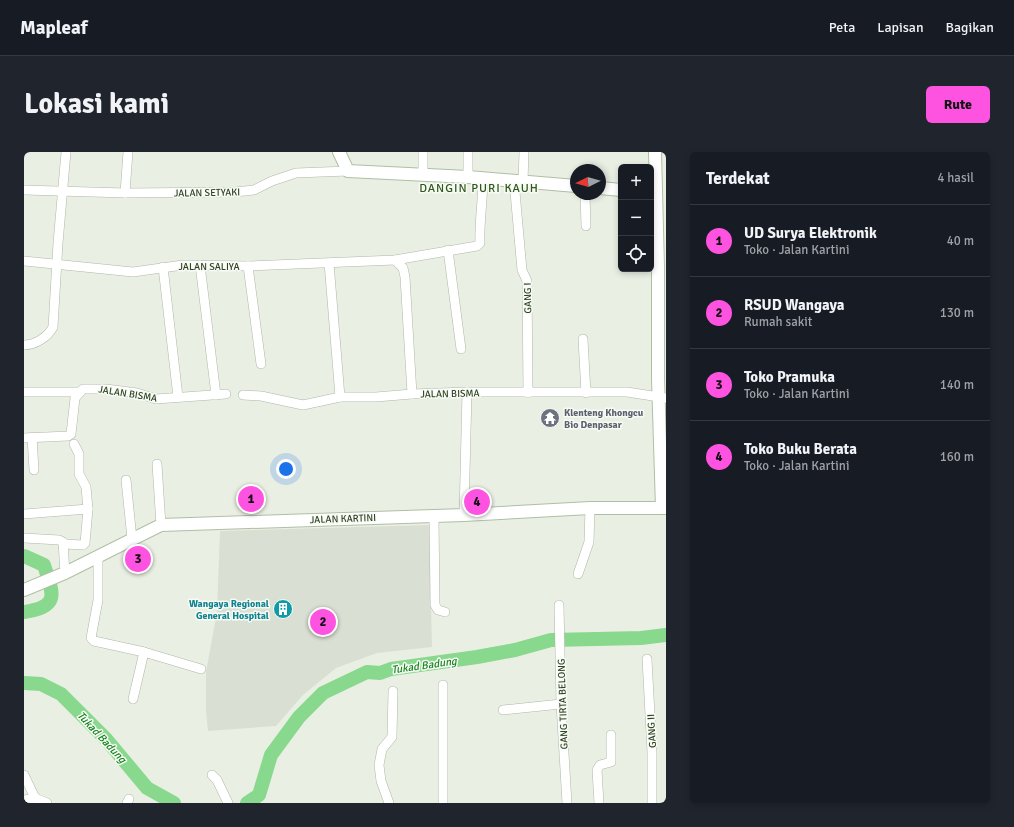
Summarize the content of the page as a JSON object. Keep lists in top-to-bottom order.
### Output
{
  "streets": {
    "main road": ["JALAN KARTINI"],
    "street": [
      "JALAN SETYAKI",
      "JALAN SALIYA",
      "GANG I",
      "JALAN BISMA",
      "GANG TIRTA BELONG",
      "GANG II"
    ]
  },
  "crossings": [
    ["GANG I", "JALAN BISMA"]
  ],
  "districts": ["DANGIN PURI KAUH"],
  "water": ["Tukad Badung"],
  "places": {
    "temple": ["Klenteng Khongcu Bio Denpasar"],
    "building": ["Wangaya Regional General Hospital"]
  },
  "north": "left",
  "page": {
    "header": "Mapleaf",
    "nav": ["Peta", "Lapisan", "Bagikan"],
    "buttons": "Rute",
    "title": "Lokasi kami",
    "heading": ["Terdekat", "4 hasil"],
    "map_buttons": ["+", "−"],
    "list": [
      {
        "mark": "1",
        "name": "UD Surya Elektronik",
        "note": "Toko · Jalan Kartini",
        "value": "40 m"
      },
      {
        "mark": "2",
        "name": "RSUD Wangaya",
        "note": "Rumah sakit",
        "value": "130 m"
      },
      {
        "mark": "3",
        "name": "Toko Pramuka",
        "note": "Toko · Jalan Kartini",
        "value": "140 m"
      },
      {
        "mark": "4",
        "name": "Toko Buku Berata",
        "note": "Toko · Jalan Kartini",
        "value": "160 m"
      }
    ],
    "pins": [
      "1",
      "4",
      "3",
      "2"
    ]
  }
}
